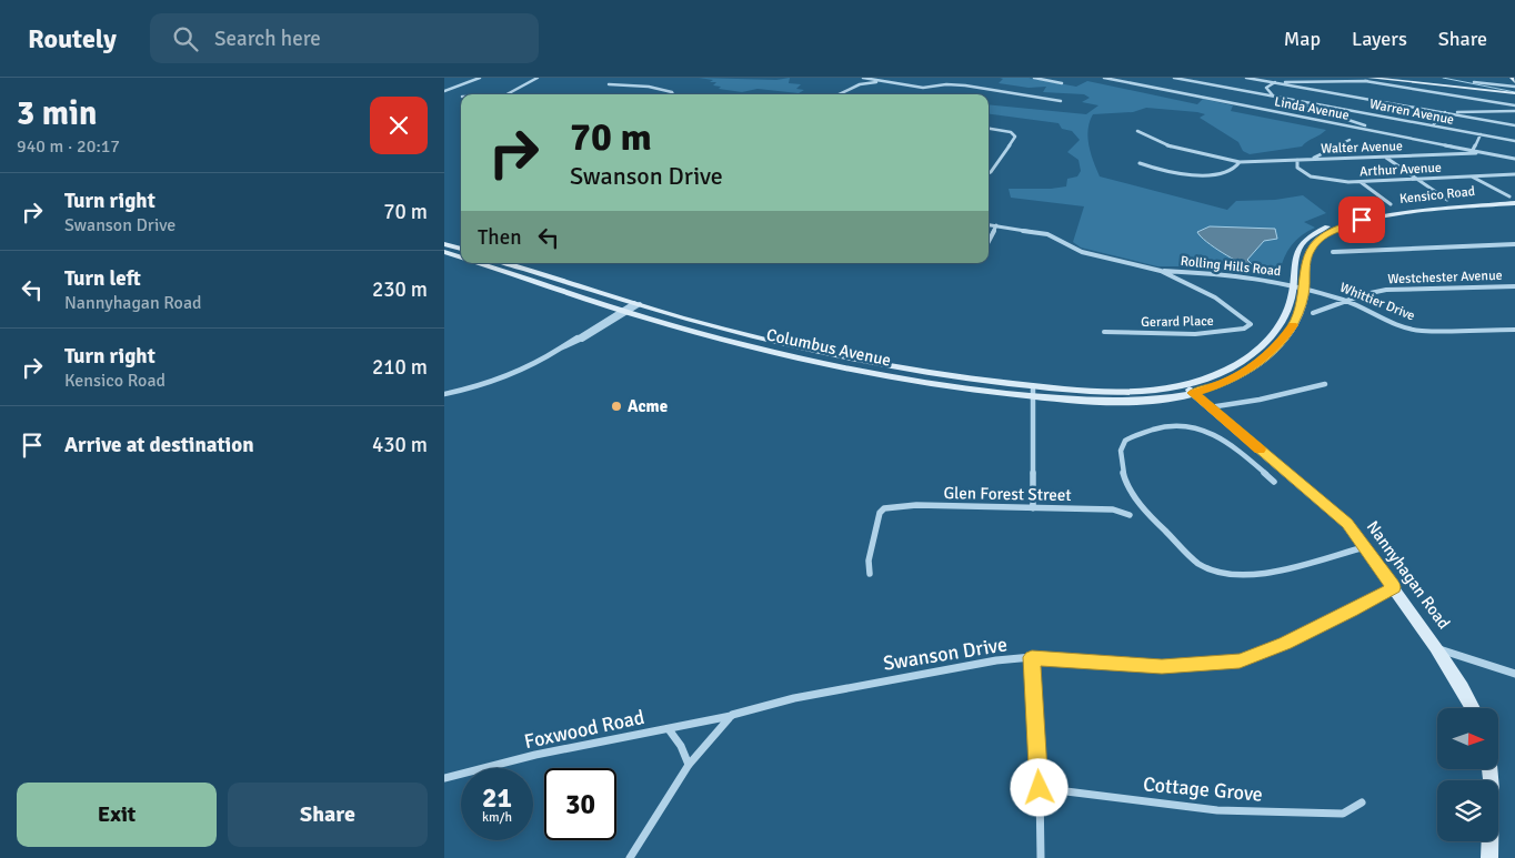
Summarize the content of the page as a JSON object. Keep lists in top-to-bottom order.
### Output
{
  "streets": {
    "street": [
      "Linda Avenue",
      "Warren Avenue",
      "Walter Avenue",
      "Arthur Avenue",
      "Kensico Road",
      "Rolling Hills Road",
      "Westchester Avenue",
      "Whittier Drive",
      "Gerard Place",
      "Columbus Avenue",
      "Glen Forest Street",
      "Nannyhagan Road",
      "Swanson Drive",
      "Foxwood Road",
      "Cottage Grove"
    ]
  },
  "crossings": [
    ["Linda Avenue", "Walter Avenue"],
    ["Walter Avenue", "Arthur Avenue"],
    ["Kensico Road", "Rolling Hills Road"],
    ["Kensico Road", "Whittier Drive"],
    ["Kensico Road", "Columbus Avenue"],
    ["Kensico Road", "Nannyhagan Road"],
    ["Rolling Hills Road", "Whittier Drive"],
    ["Rolling Hills Road", "Gerard Place"],
    ["Westchester Avenue", "Whittier Drive"],
    ["Columbus Avenue", "Nannyhagan Road"],
    ["Nannyhagan Road", "Swanson Drive"],
    ["Swanson Drive", "Foxwood Road"]
  ],
  "places": ["Acme"],
  "north": "right",
  "page": {
    "header": "Routely",
    "search": "Search here",
    "nav": ["Map", "Layers", "Share"],
    "heading": ["3 min", "940 m · 20:17"],
    "turn": ["70 m", "Swanson Drive"],
    "list": [
      {
        "name": "Turn right",
        "note": "Swanson Drive",
        "value": "70 m"
      },
      {
        "name": "Turn left",
        "note": "Nannyhagan Road",
        "value": "230 m"
      },
      {
        "name": "Turn right",
        "note": "Kensico Road",
        "value": "210 m"
      },
      {
        "name": "Arrive at destination",
        "value": "430 m"
      }
    ],
    "then": "Then",
    "speed": "21 km/h",
    "limit": "30",
    "buttons": ["Exit", "Share"]
  }
}
